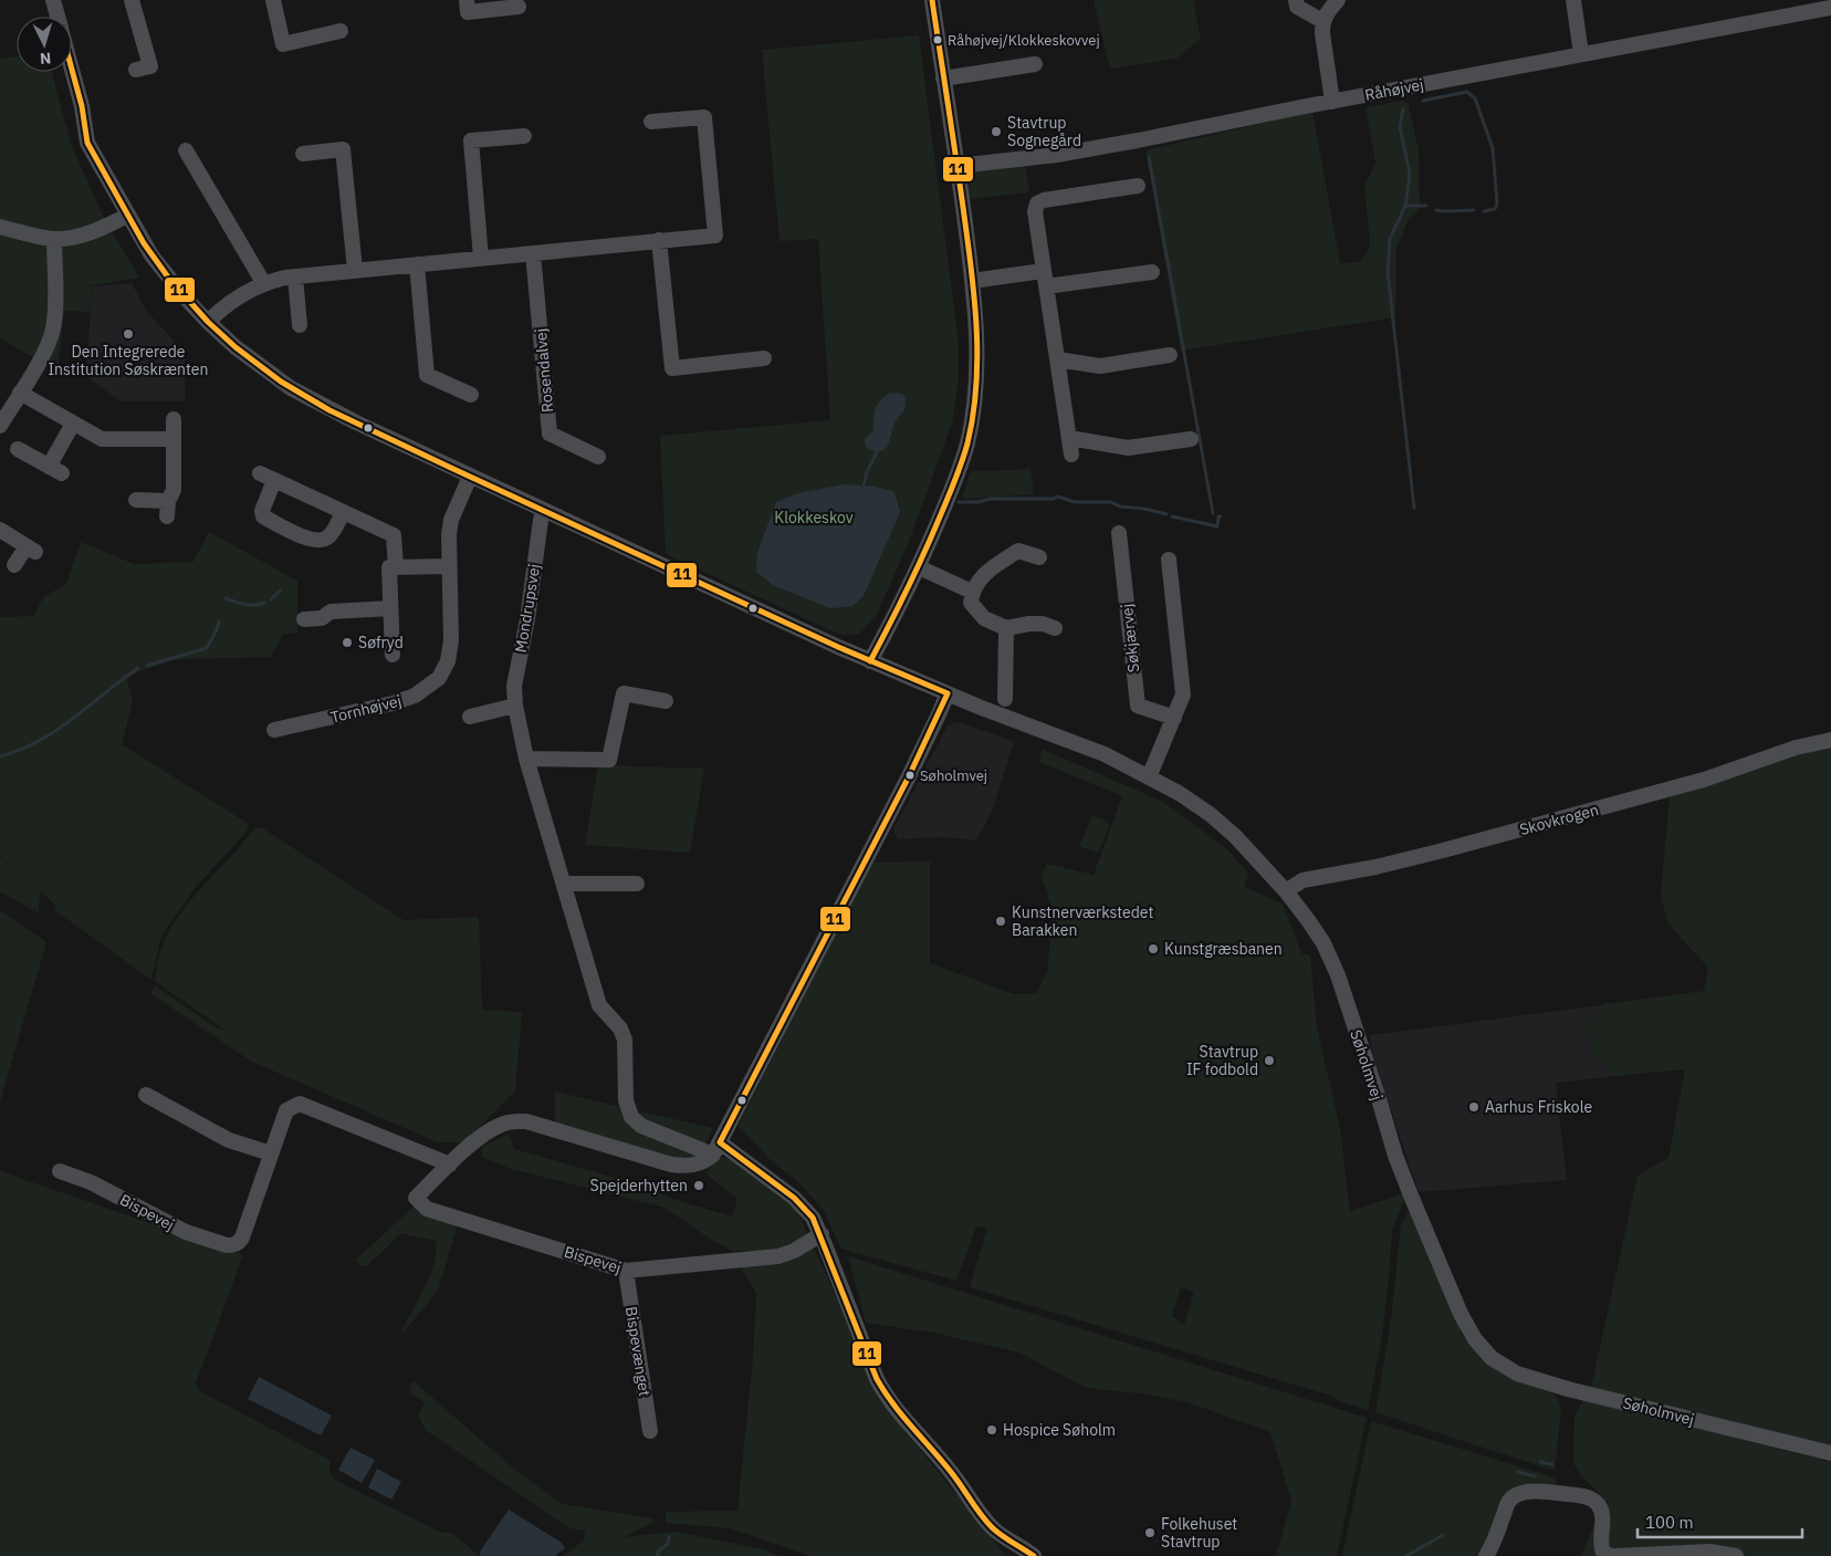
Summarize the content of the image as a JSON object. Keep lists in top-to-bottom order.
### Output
{
  "streets": {
    "street": [
      "Råhøjvej",
      "Rosendalvej",
      "Mondrupsvej",
      "Søkjærvej",
      "Tornhøjvej",
      "Skovkrogen",
      "Søholmvej",
      "Bispevej",
      "Bispevænget"
    ]
  },
  "crossings": [
    ["Mondrupsvej", "Søholmvej"],
    ["Mondrupsvej", "Bispevej"],
    ["Tornhøjvej", "Søholmvej"],
    ["Skovkrogen", "Søholmvej"],
    ["Bispevej", "Bispevænget"]
  ],
  "parks": ["Klokkeskov"],
  "places": [
    "Råhøjvej/Klokkeskovvej",
    "Stavtrup Sognegård",
    "Den Integrerede Institution Søskrænten",
    "Søfryd",
    "Søholmvej",
    "Kunstnerværkstedet Barakken",
    "Kunstgræsbanen",
    "Stavtrup IF fodbold",
    "Aarhus Friskole",
    "Spejderhytten",
    "Hospice Søholm",
    "Folkehuset Stavtrup"
  ],
  "lines": ["transit line 11"],
  "scale_bar": "100 m",
  "north": "bottom"
}
